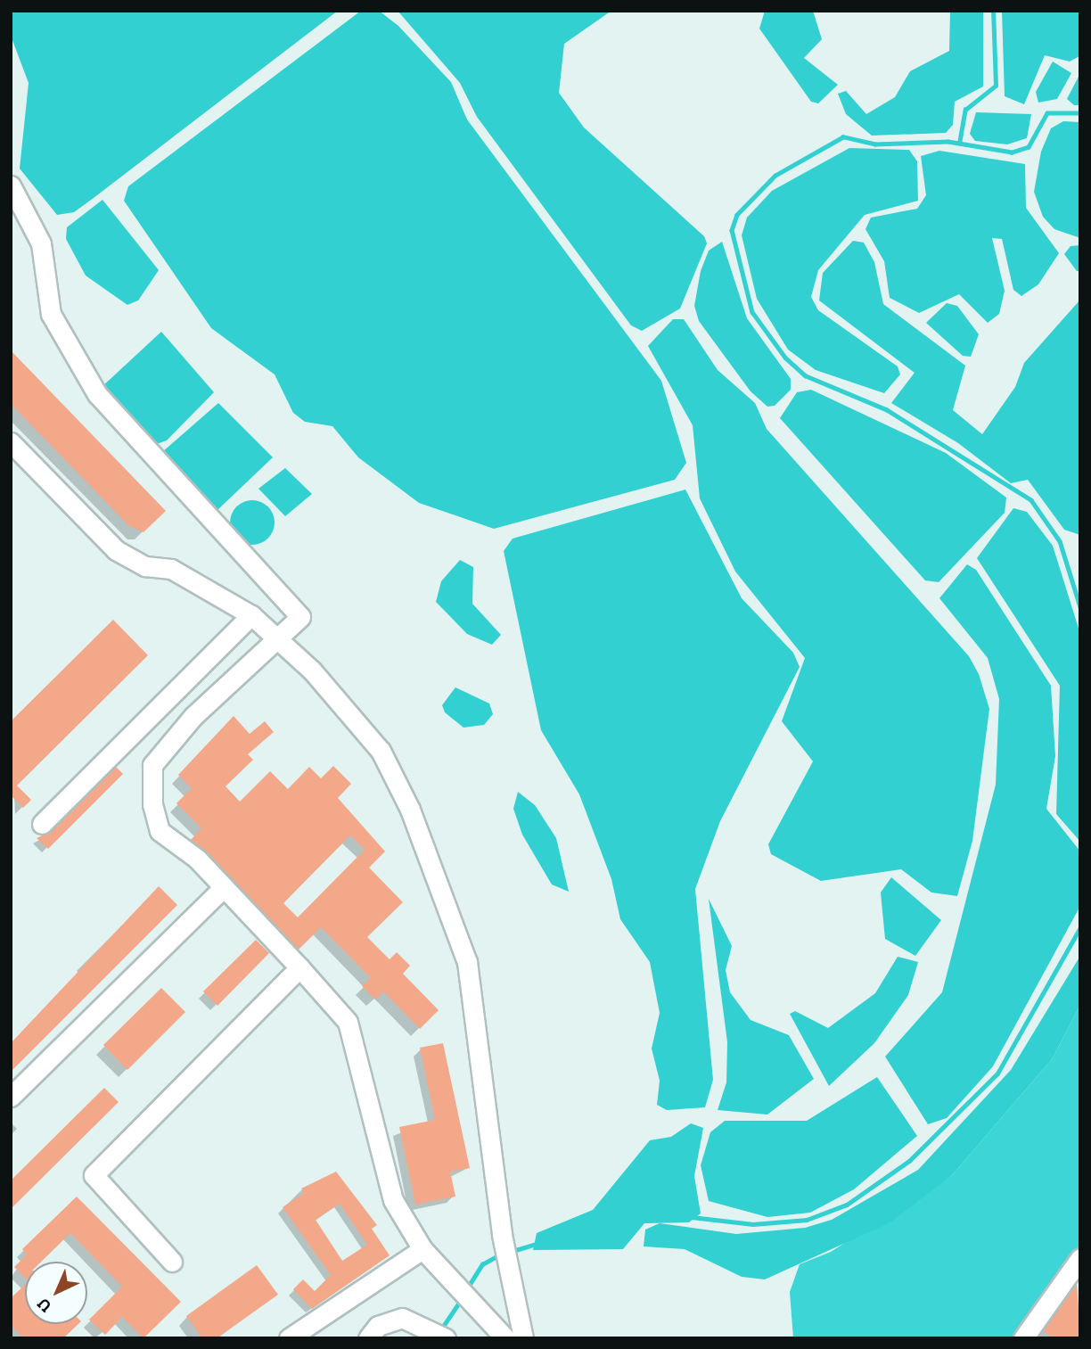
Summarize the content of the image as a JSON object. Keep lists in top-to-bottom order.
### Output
{
  "north": "bottom left"
}
